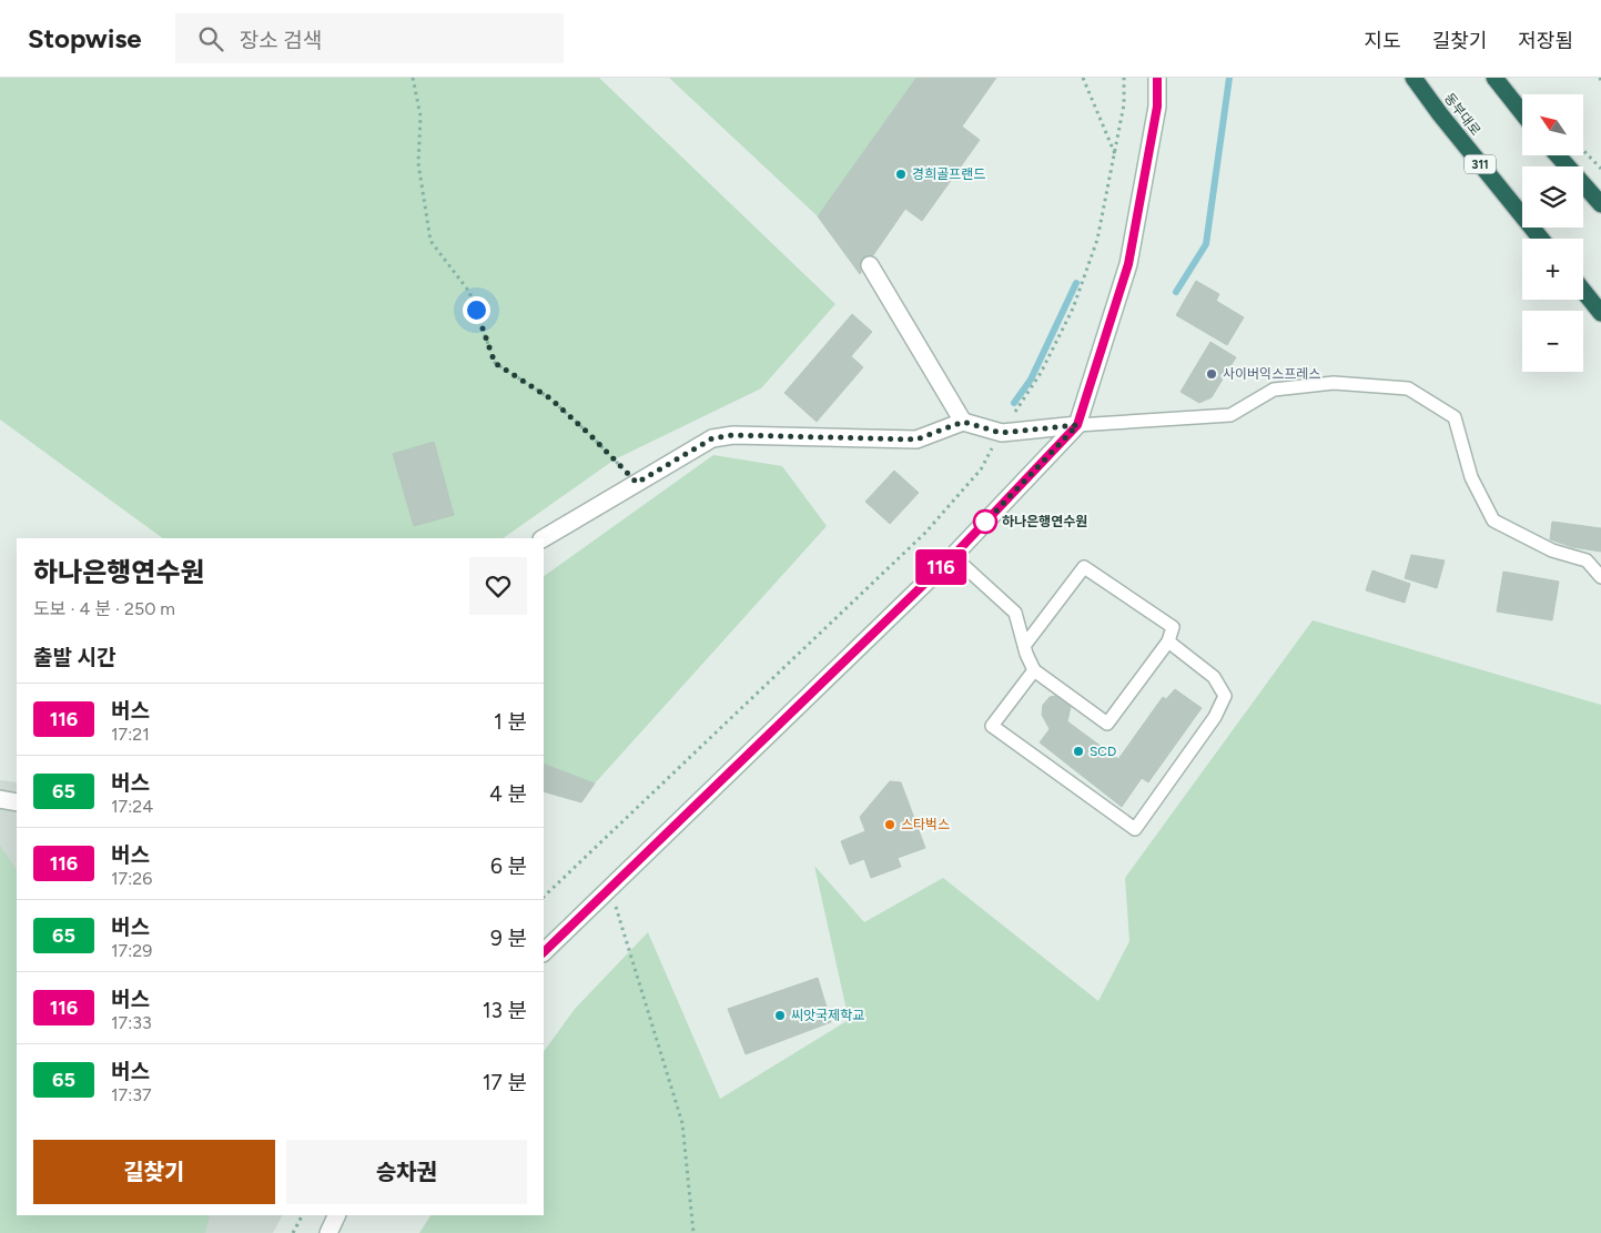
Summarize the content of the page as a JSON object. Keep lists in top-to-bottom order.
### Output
{
  "streets": {
    "highway": ["동부대로", "311"]
  },
  "places": [
    "경희골프랜드",
    "사이버익스프레스",
    "하나은행연수원",
    "SCD",
    "스타벅스",
    "씨앗국제학교"
  ],
  "lines": ["bus line 116"],
  "north": "top left",
  "page": {
    "header": "Stopwise",
    "search": "장소 검색",
    "nav": ["지도", "길찾기", "저장됨"],
    "on_map": "116",
    "map_buttons": ["+", "−"],
    "heading": [
      ["하나은행연수원", "도보 · 4 분 · 250 m"],
      "출발 시간"
    ],
    "list": [
      {
        "mark": "116",
        "name": "버스",
        "note": "17:21",
        "value": "1 분"
      },
      {
        "mark": "65",
        "name": "버스",
        "note": "17:24",
        "value": "4 분"
      },
      {
        "mark": "116",
        "name": "버스",
        "note": "17:26",
        "value": "6 분"
      },
      {
        "mark": "65",
        "name": "버스",
        "note": "17:29",
        "value": "9 분"
      },
      {
        "mark": "116",
        "name": "버스",
        "note": "17:33",
        "value": "13 분"
      },
      {
        "mark": "65",
        "name": "버스",
        "note": "17:37",
        "value": "17 분"
      }
    ],
    "buttons": ["길찾기", "승차권"]
  }
}
